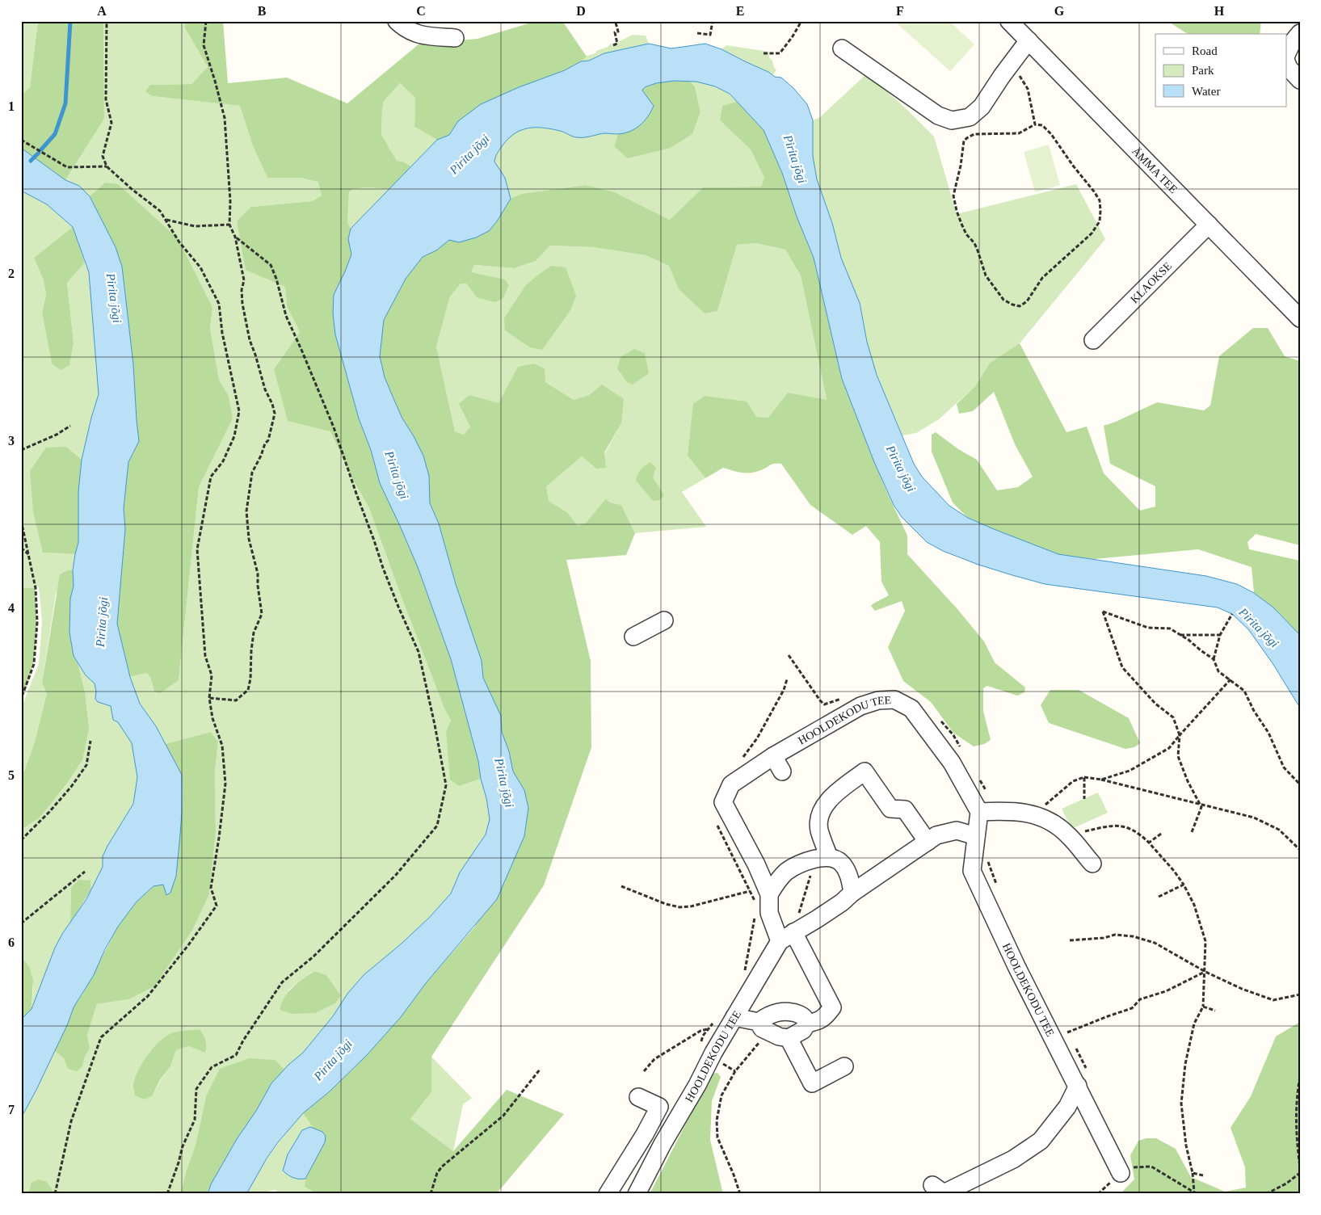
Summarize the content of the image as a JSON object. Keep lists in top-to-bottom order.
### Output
{
  "streets": {
    "street": ["ÄMMA TEE", "KLAOKSE", "HOOLDEKODU TEE"]
  },
  "crossings": [
    ["ÄMMA TEE", "KLAOKSE"]
  ],
  "water": ["Pirita jõgi"],
  "legend": ["Road", "Park", "Water"],
  "grid": {
    "columns": [
      "A",
      "B",
      "C",
      "D",
      "E",
      "F",
      "G",
      "H"
    ],
    "rows": [
      "1",
      "2",
      "3",
      "4",
      "5",
      "6",
      "7"
    ]
  }
}
